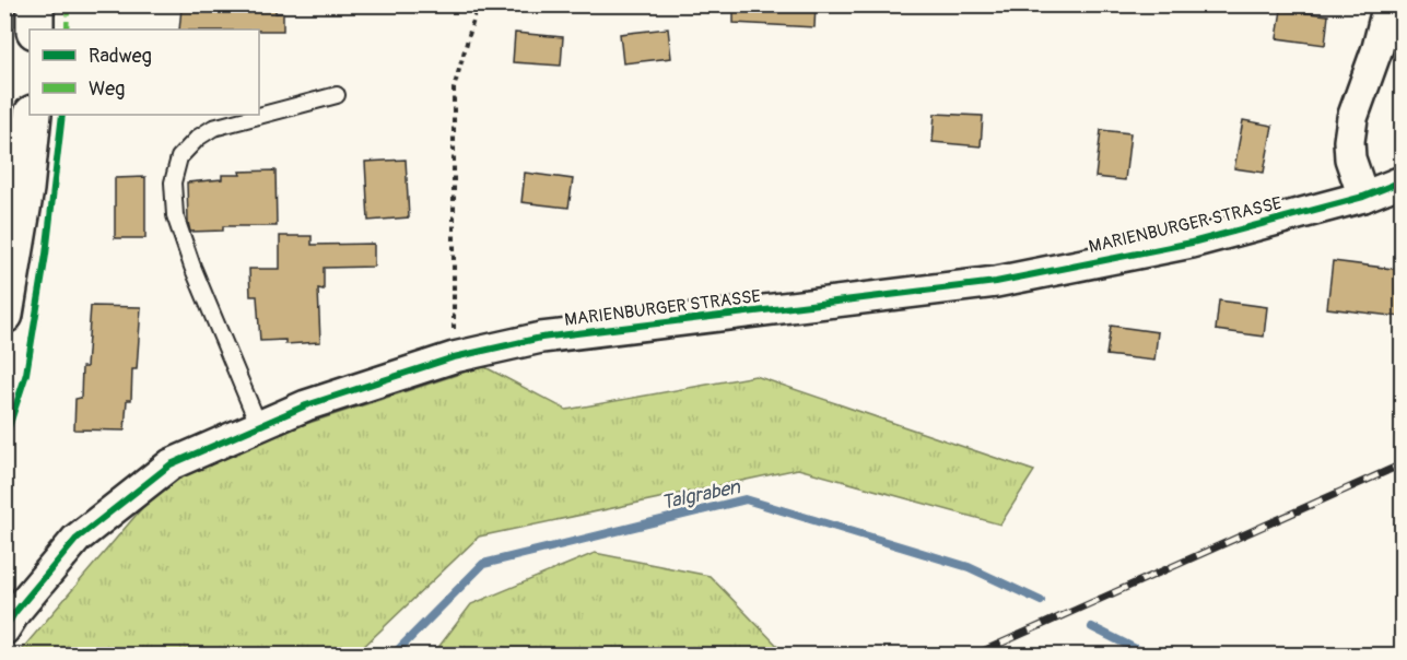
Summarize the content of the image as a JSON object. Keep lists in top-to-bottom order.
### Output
{
  "streets": {
    "street": ["MARIENBURGER STRASSE"]
  },
  "water": ["Talgraben"],
  "legend": ["Radweg", "Weg"]
}
